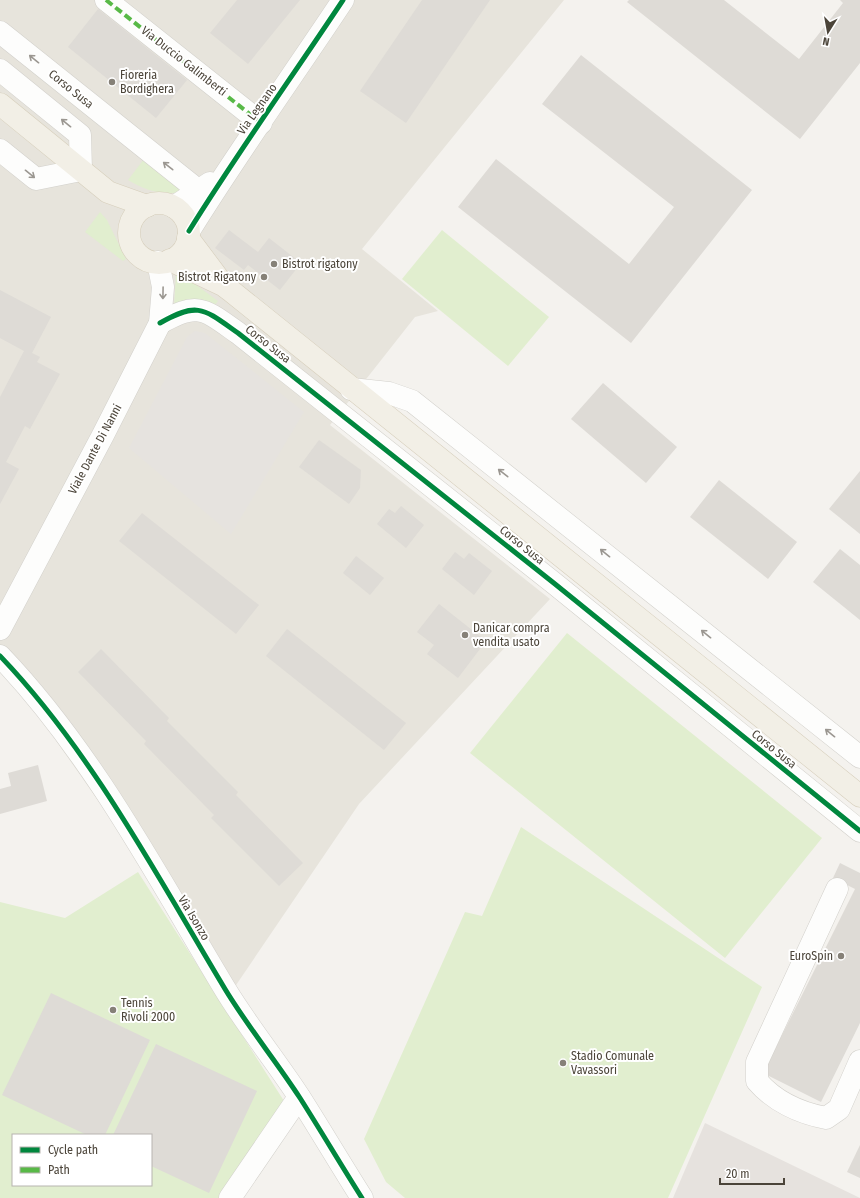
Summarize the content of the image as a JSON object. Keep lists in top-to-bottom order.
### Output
{
  "streets": {
    "main road": ["Corso Susa"],
    "street": [
      "Via Duccio Galimberti",
      "Via Legnano",
      "Viale Dante Di Nanni",
      "Via Isonzo"
    ]
  },
  "crossings": [
    ["Via Duccio Galimberti", "Via Legnano"],
    ["Corso Susa", "Via Legnano"],
    ["Corso Susa", "Viale Dante Di Nanni"],
    ["Via Legnano", "Viale Dante Di Nanni"]
  ],
  "places": [
    "Fioreria Bordighera",
    "Bistrot rigatony",
    "Bistrot Rigatony",
    "Danicar compra vendita usato",
    "EuroSpin",
    "Tennis Rivoli 2000",
    "Stadio Comunale Vavassori"
  ],
  "legend": ["Cycle path", "Path"],
  "scale_bar": "20 m",
  "north": "bottom"
}
